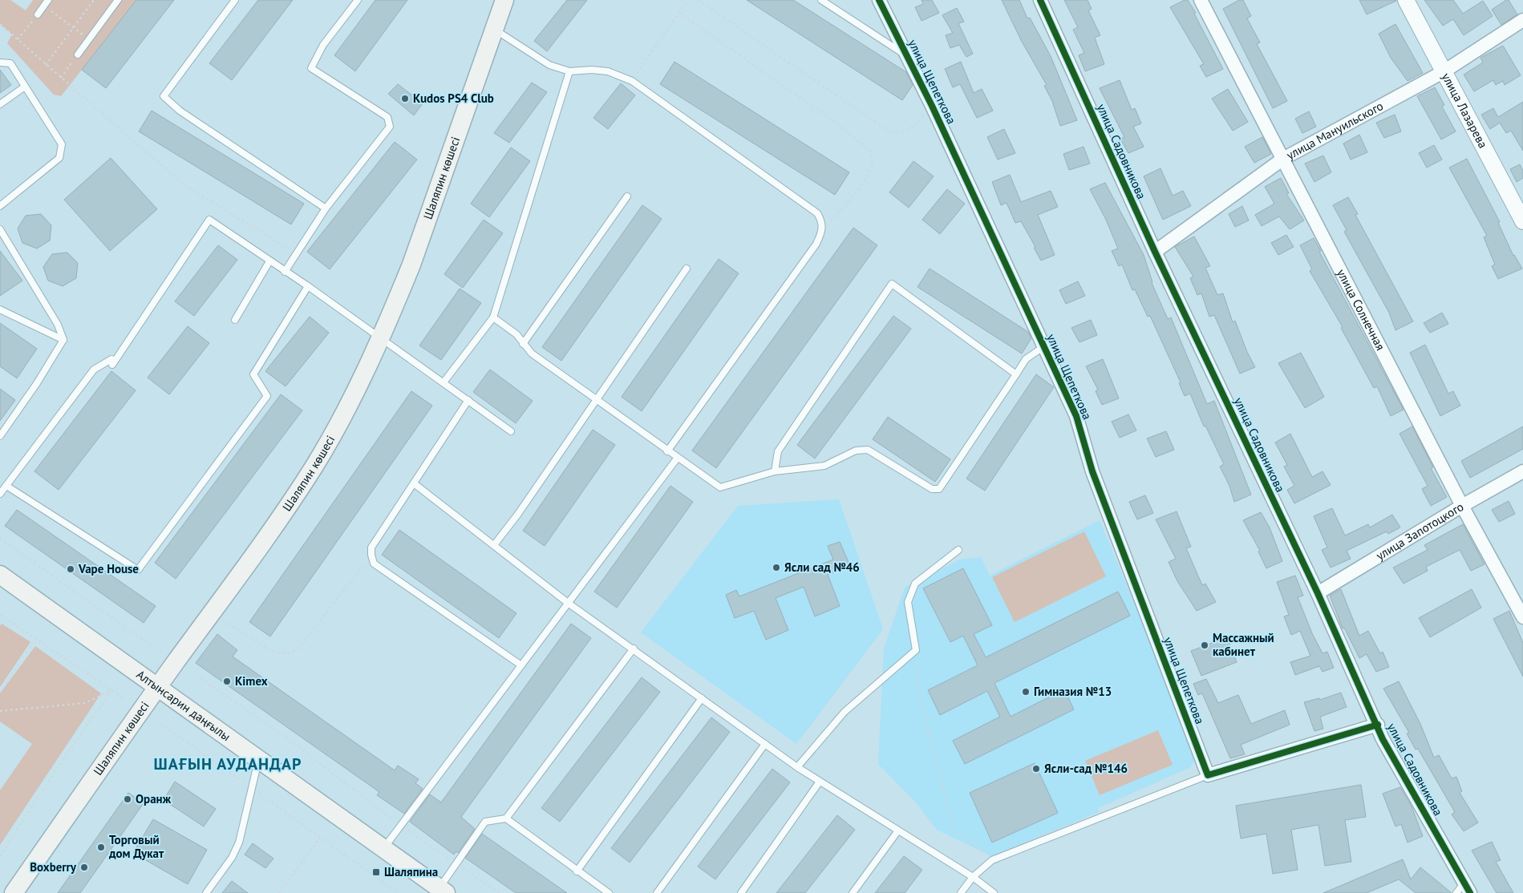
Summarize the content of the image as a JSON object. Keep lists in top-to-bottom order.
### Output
{
  "streets": {
    "main road": ["Шаляпин көшесі", "Алтынсарин даңғылы"],
    "street": [
      "улица Щепеткова",
      "улица Лазарева",
      "улица Мануильского",
      "улица Садовникова",
      "улица Солнечная",
      "улица Запотоцкого"
    ]
  },
  "crossings": [
    ["улица Лазарева", "улица Мануильского"],
    ["улица Мануильского", "улица Садовникова"],
    ["улица Мануильского", "улица Солнечная"],
    ["улица Садовникова", "улица Запотоцкого"],
    ["Шаляпин көшесі", "Алтынсарин даңғылы"],
    ["улица Солнечная", "улица Запотоцкого"]
  ],
  "districts": ["ШАҒЫН АУДАНДАР"],
  "places": {
    "other": [
      "Kudos PS4 Club",
      "Ясли сад №46",
      "Vape House",
      "Массажный кабинет",
      "Kimex",
      "Гимназия №13",
      "Ясли-сад №146",
      "Оранж",
      "Торговый дом Дукат",
      "Boxberry"
    ],
    "transit": ["Шаляпина"]
  }
}
